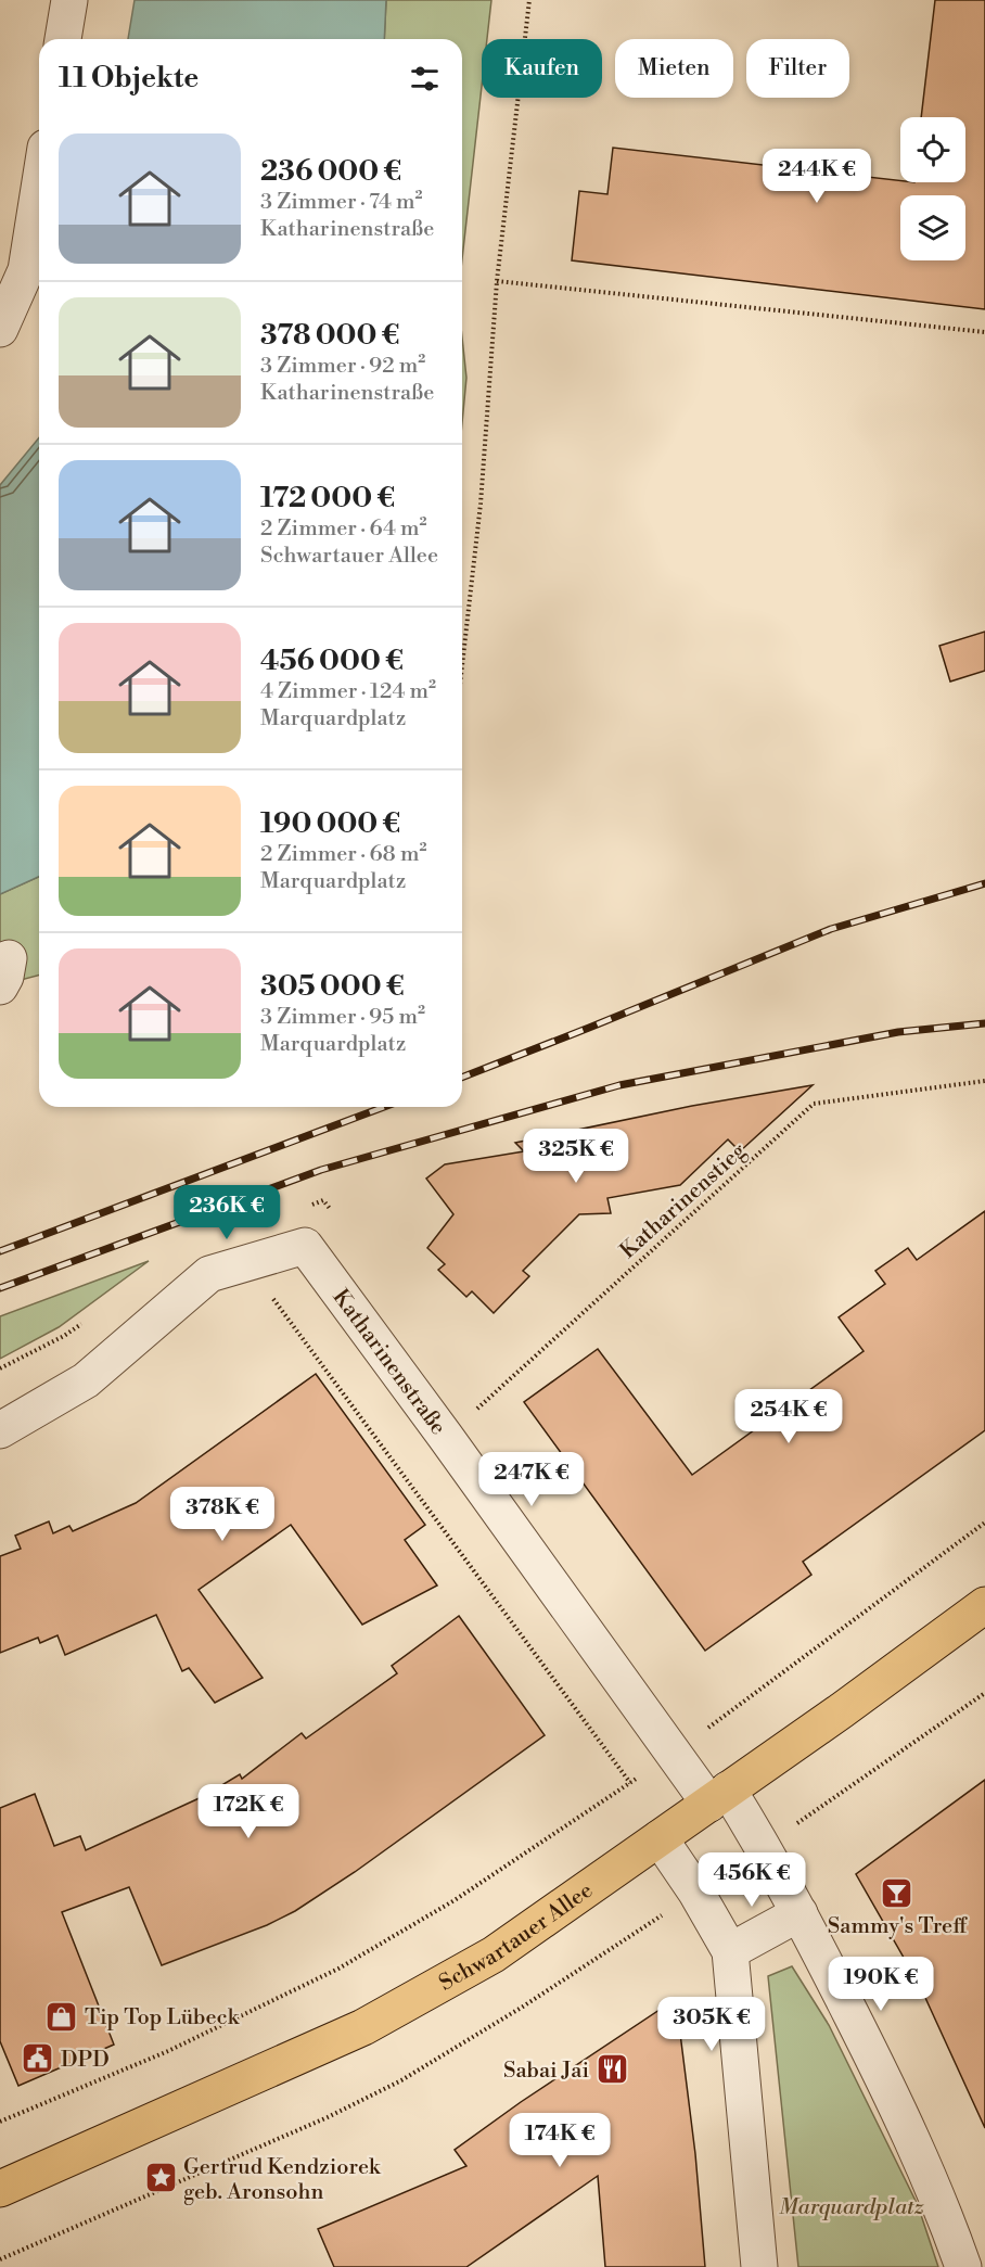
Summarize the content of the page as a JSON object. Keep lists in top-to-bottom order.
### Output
{
  "streets": {
    "main road": ["Schwartauer Allee"],
    "street": ["Katharinenstraße"],
    "path": ["Katharinenstieg"]
  },
  "crossings": [
    ["Katharinenstieg", "Katharinenstraße"],
    ["Katharinenstraße", "Schwartauer Allee"]
  ],
  "parks": ["Marquardplatz"],
  "places": {
    "bar": ["Sammy's Treff"],
    "shop": ["Tip Top Lübeck"],
    "public building": ["DPD"],
    "restaurant": ["Sabai Jai"],
    "place": ["Gertrud Kendziorek geb. Aronsohn"]
  },
  "page": {
    "chip": ["Kaufen", "Mieten", "Filter"],
    "heading": "11 Objekte",
    "list": [
      {
        "name": "236 000 €",
        "note": "3 Zimmer · 74 m² · Katharinenstraße"
      },
      {
        "name": "378 000 €",
        "note": "3 Zimmer · 92 m² · Katharinenstraße"
      },
      {
        "name": "172 000 €",
        "note": "2 Zimmer · 64 m² · Schwartauer Allee"
      },
      {
        "name": "456 000 €",
        "note": "4 Zimmer · 124 m² · Marquardplatz"
      },
      {
        "name": "190 000 €",
        "note": "2 Zimmer · 68 m² · Marquardplatz"
      },
      {
        "name": "305 000 €",
        "note": "3 Zimmer · 95 m² · Marquardplatz"
      }
    ],
    "price": [
      "244K €",
      "325K €",
      "236K €",
      "254K €",
      "247K €",
      "378K €",
      "172K €",
      "456K €",
      "190K €",
      "305K €",
      "174K €"
    ]
  }
}
